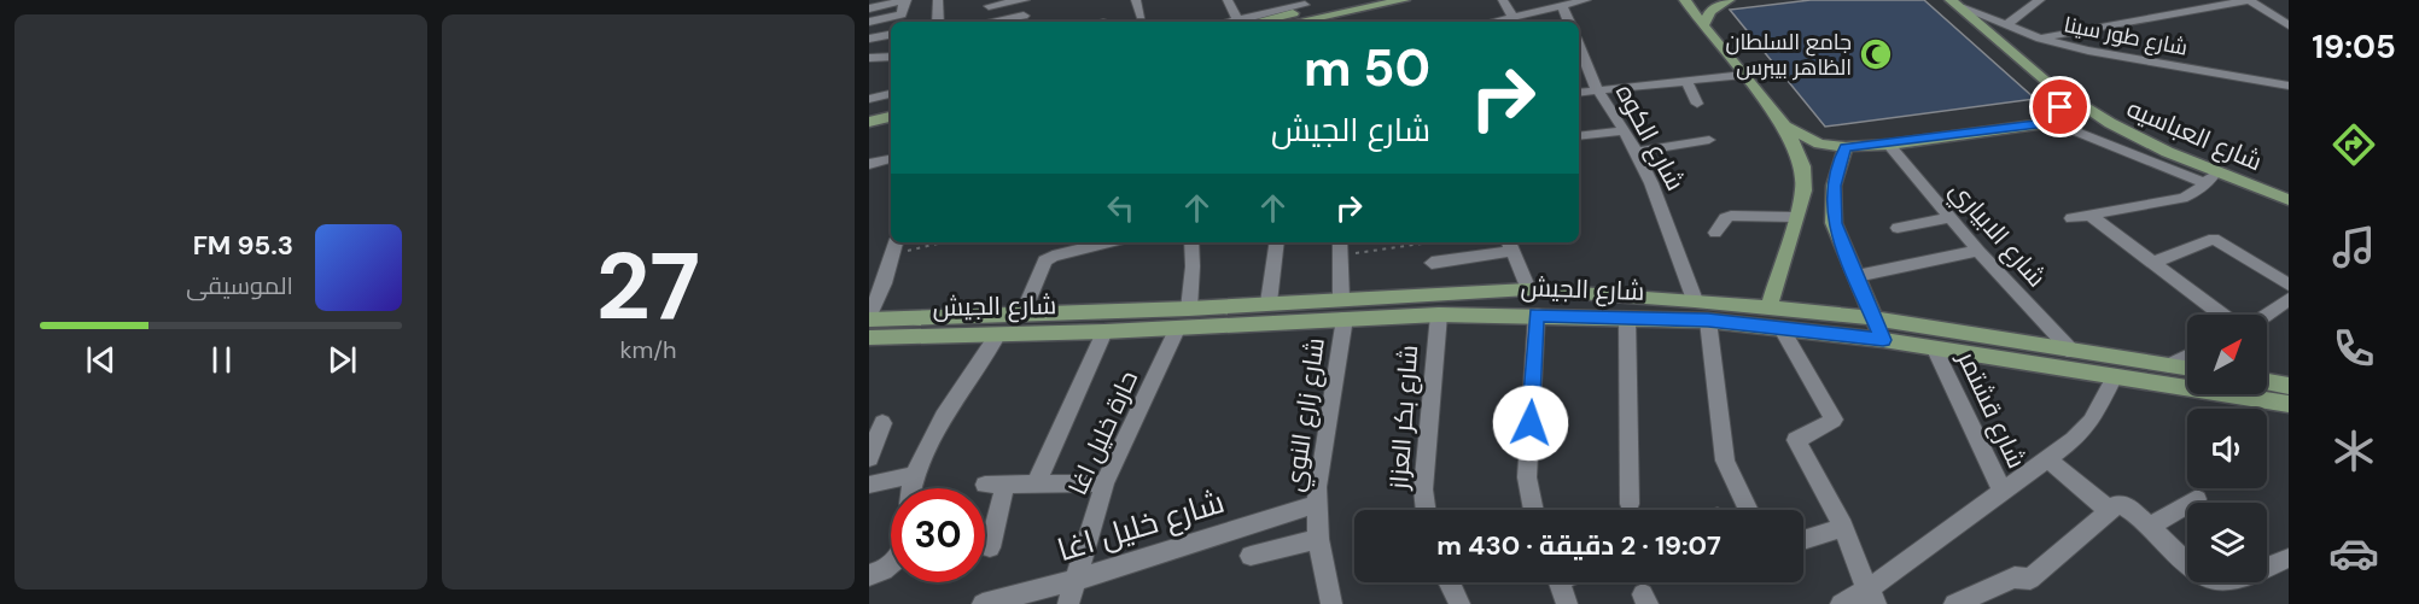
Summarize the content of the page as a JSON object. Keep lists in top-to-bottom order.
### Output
{
  "streets": {
    "main road": ["شارع العباسيه", "شارع الجيش"],
    "street": [
      "شارع طور سينا",
      "شارع الكوه",
      "شارع الابياري",
      "شارع قشتمر",
      "شارع زارع النوي",
      "شارع بكر العزاز",
      "حارة خليل اغا",
      "شارع خليل اغا"
    ]
  },
  "crossings": [
    ["شارع طور سينا", "شارع العباسيه"],
    ["شارع الكوه", "شارع الجيش"],
    ["شارع الابياري", "شارع الجيش"],
    ["شارع الجيش", "شارع قشتمر"],
    ["شارع الجيش", "شارع زارع النوي"],
    ["شارع الجيش", "شارع بكر العزاز"],
    ["شارع الجيش", "حارة خليل اغا"],
    ["شارع زارع النوي", "شارع خليل اغا"],
    ["حارة خليل اغا", "شارع خليل اغا"]
  ],
  "places": {
    "mosque": ["جامع السلطان الظاهر بيبرس"]
  },
  "north": "top right",
  "page": {
    "tabs": "19:05",
    "tile": ["27", "km/h"],
    "turn": ["50 m", "شارع الجيش"],
    "song": ["95.3 FM", "الموسيقى"],
    "limit": "30",
    "trip": "19:07 · 2 دقيقة · 430 m"
  }
}
